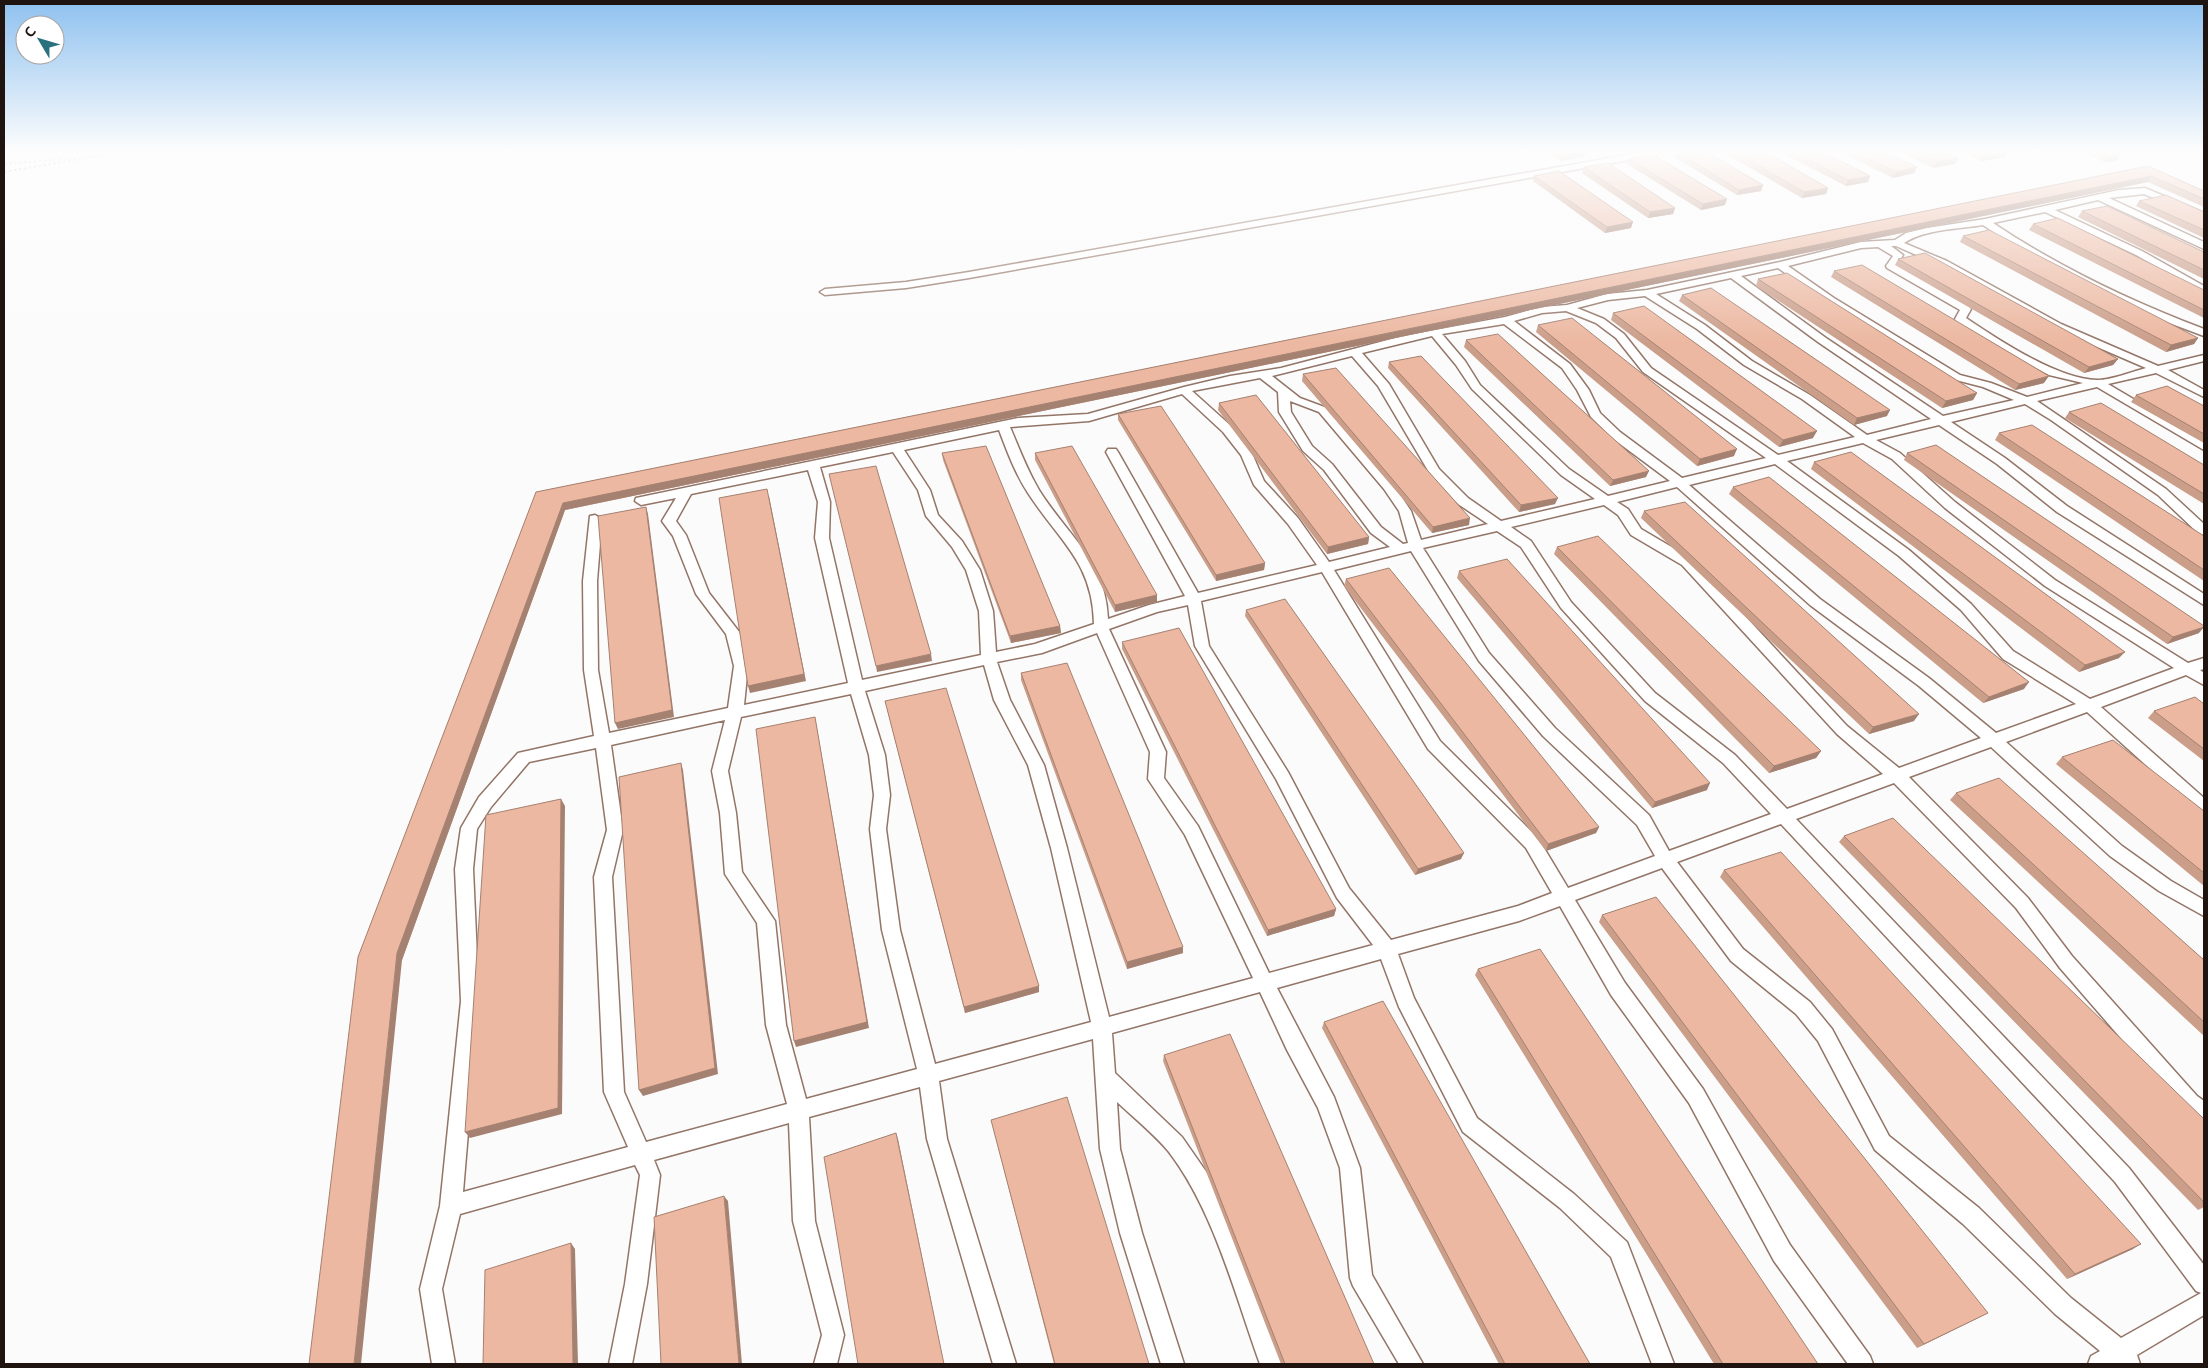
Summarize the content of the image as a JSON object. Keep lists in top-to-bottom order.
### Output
{
  "north": "top left"
}
